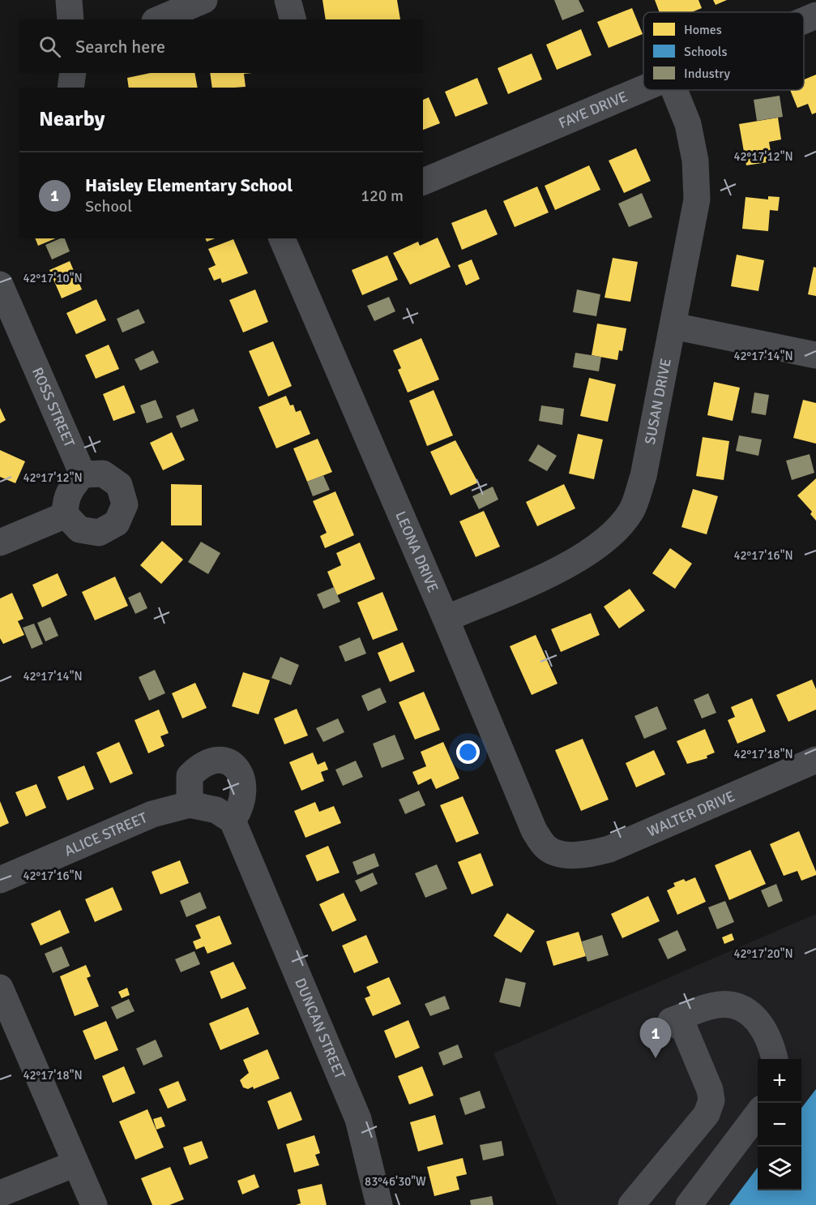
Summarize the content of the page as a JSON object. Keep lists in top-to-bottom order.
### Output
{
  "streets": {
    "street": [
      "FAYE DRIVE",
      "SUSAN DRIVE",
      "ROSS STREET",
      "LEONA DRIVE",
      "WALTER DRIVE",
      "ALICE STREET",
      "DUNCAN STREET"
    ]
  },
  "crossings": [
    ["SUSAN DRIVE", "LEONA DRIVE"],
    ["LEONA DRIVE", "WALTER DRIVE"],
    ["ALICE STREET", "DUNCAN STREET"]
  ],
  "legend": ["Homes", "Schools", "Industry"],
  "page": {
    "search": "Search here",
    "heading": "Nearby",
    "list": [
      {
        "mark": "1",
        "name": "Haisley Elementary School",
        "note": "School",
        "value": "120 m"
      }
    ],
    "pins": "1",
    "map_buttons": ["+", "−"]
  },
  "coordinates": [
    "42°17'12\"N",
    "42°17'10\"N",
    "42°17'14\"N",
    "42°17'16\"N",
    "42°17'18\"N",
    "42°17'20\"N",
    "83°46'30\"W"
  ]
}
